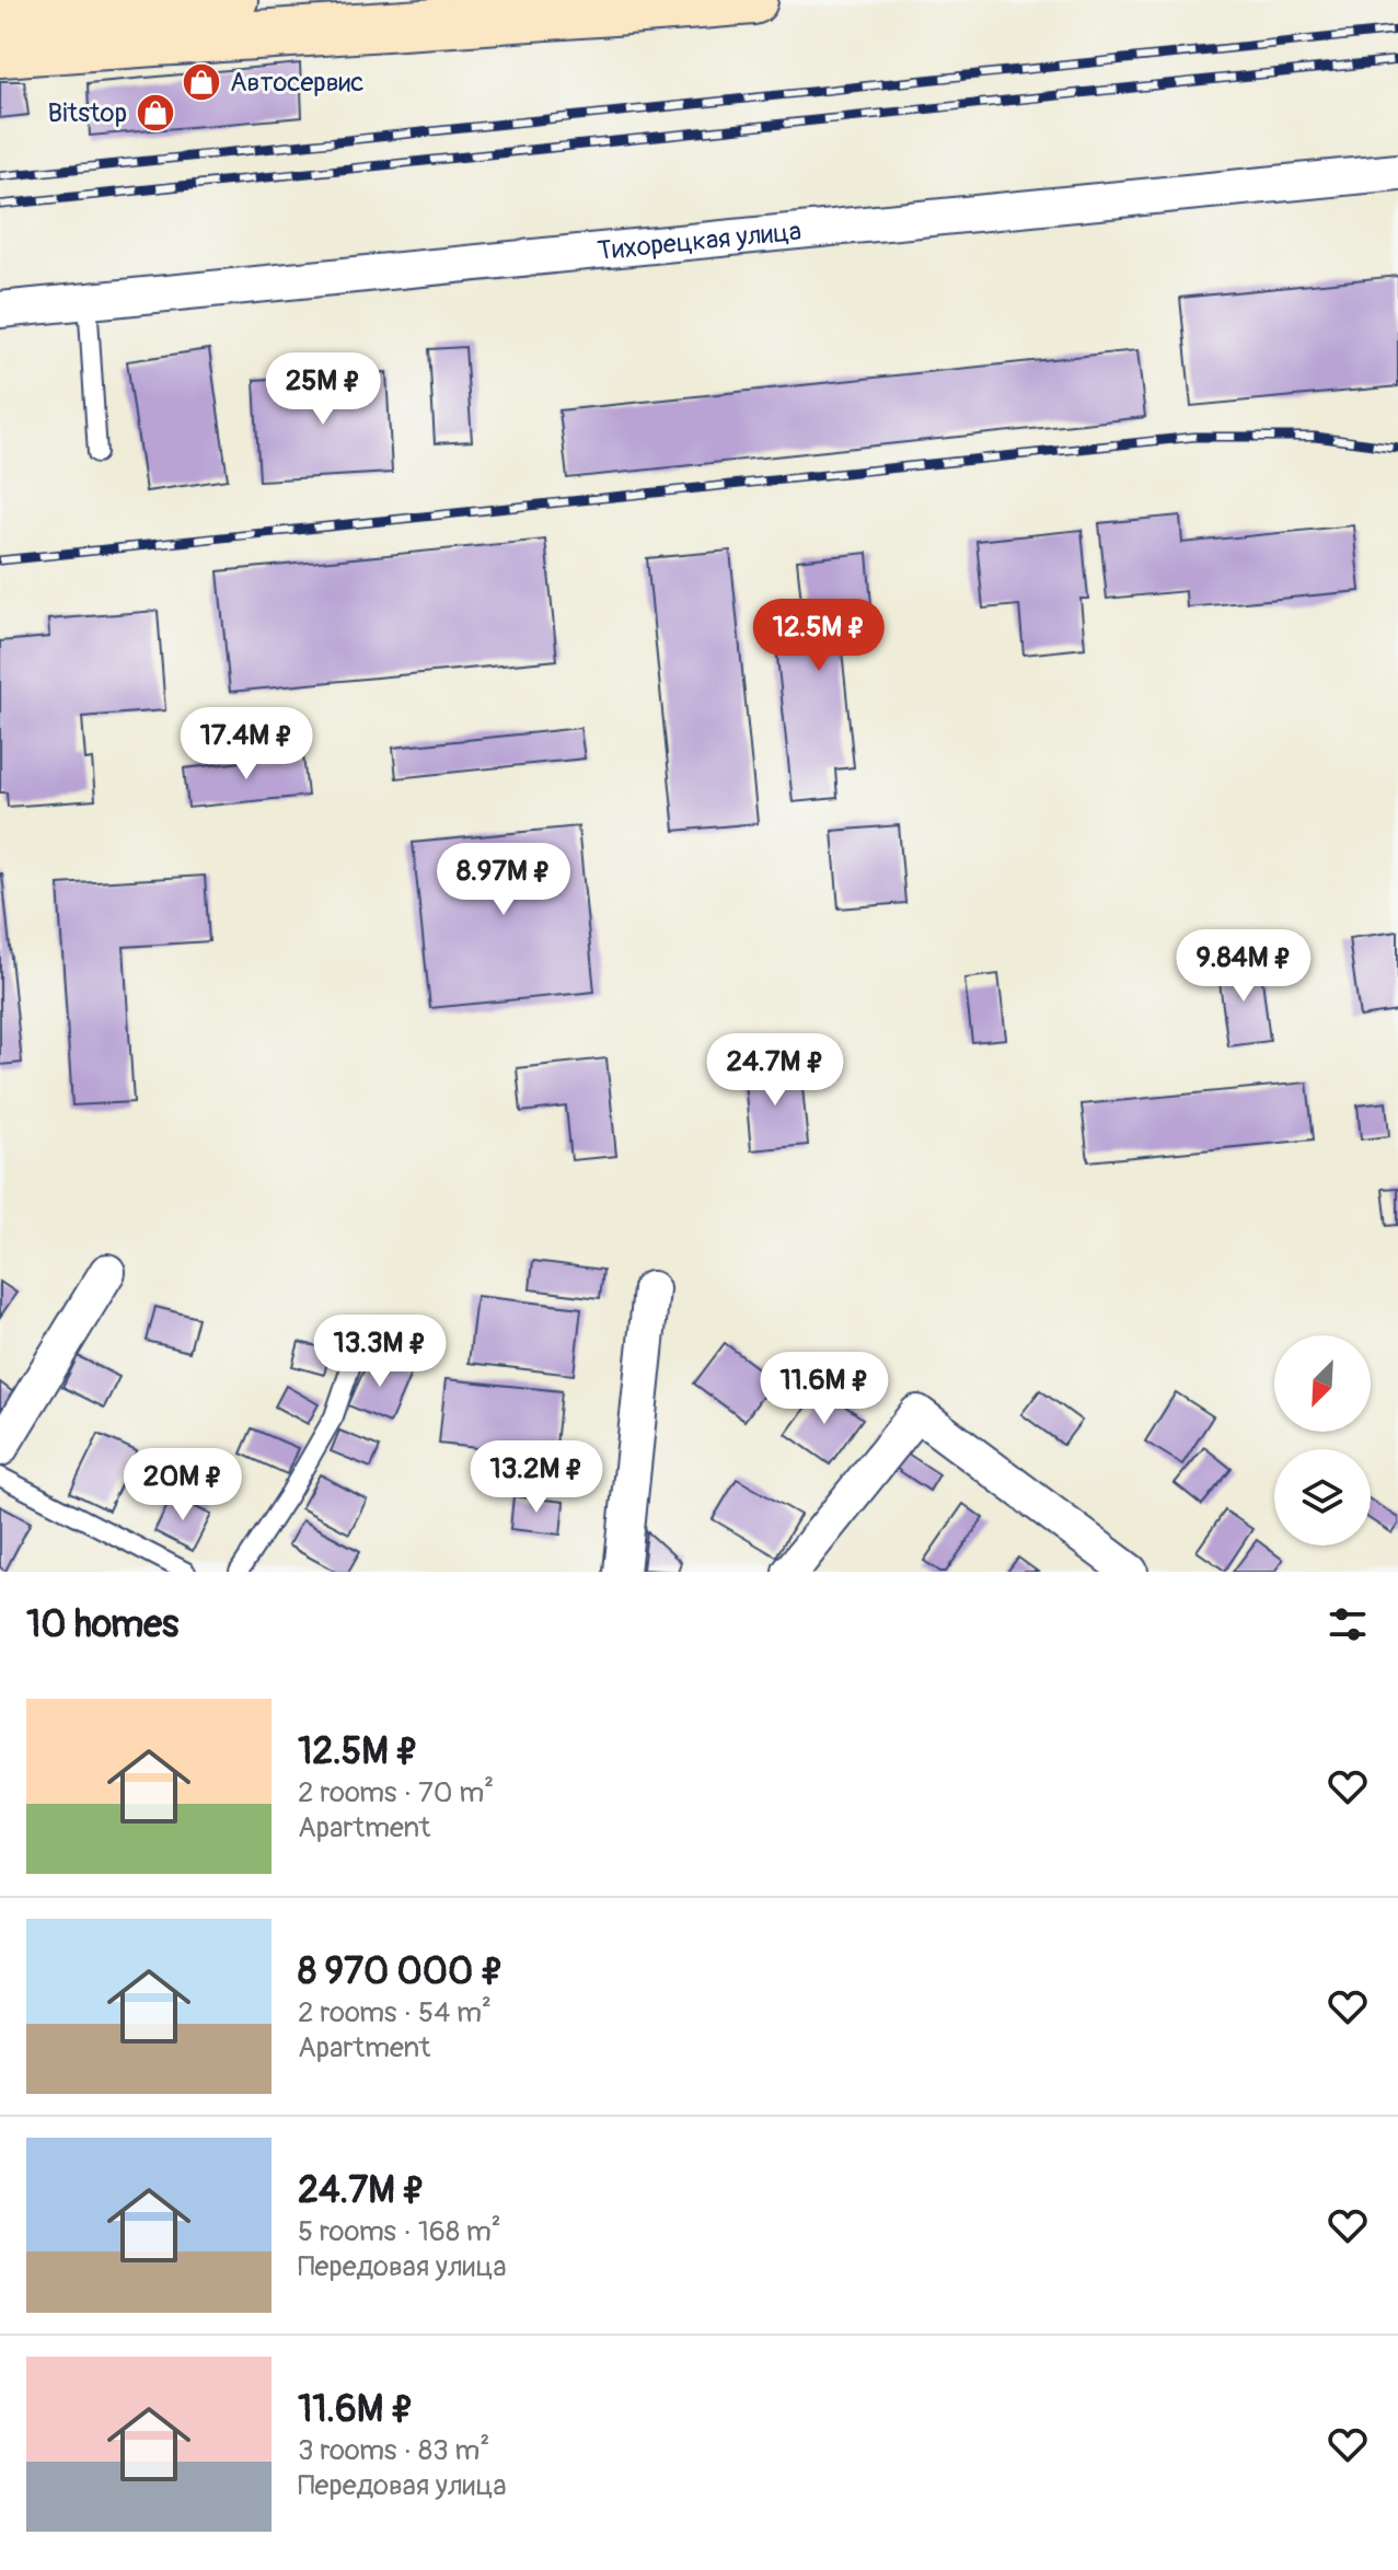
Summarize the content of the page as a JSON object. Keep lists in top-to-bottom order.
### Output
{
  "streets": {
    "street": ["Тихорецкая улица"]
  },
  "places": {
    "shop": ["Автосервис", "Bitstop"]
  },
  "north": "bottom left",
  "page": {
    "price": [
      "25M ₽",
      "12.5M ₽",
      "17.4M ₽",
      "8.97M ₽",
      "9.84M ₽",
      "24.7M ₽",
      "13.3M ₽",
      "11.6M ₽",
      "13.2M ₽",
      "20M ₽"
    ],
    "heading": "10 homes",
    "list": [
      {
        "name": "12.5M ₽",
        "note": "2 rooms · 70 m² · Apartment"
      },
      {
        "name": "8 970 000 ₽",
        "note": "2 rooms · 54 m² · Apartment"
      },
      {
        "name": "24.7M ₽",
        "note": "5 rooms · 168 m² · Передовая улица"
      },
      {
        "name": "11.6M ₽",
        "note": "3 rooms · 83 m² · Передовая улица"
      }
    ]
  }
}
